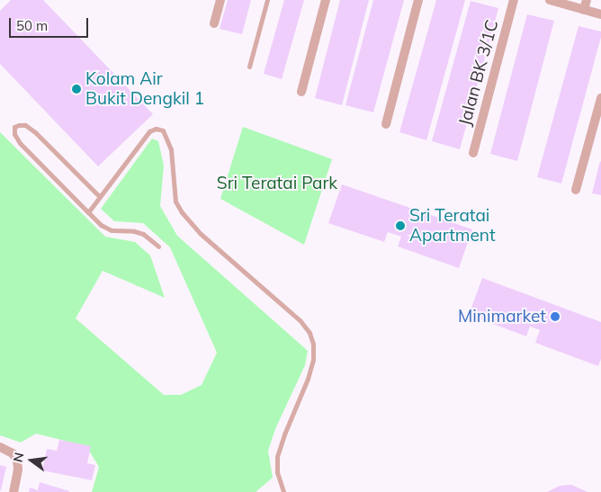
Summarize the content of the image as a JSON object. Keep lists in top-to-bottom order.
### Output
{
  "streets": {
    "street": ["Jalan BK 3/1C"]
  },
  "parks": ["Sri Teratai Park"],
  "places": ["Kolam Air Bukit Dengkil 1", "Sri Teratai Apartment", "Minimarket"],
  "scale_bar": "50 m",
  "north": "left"
}
